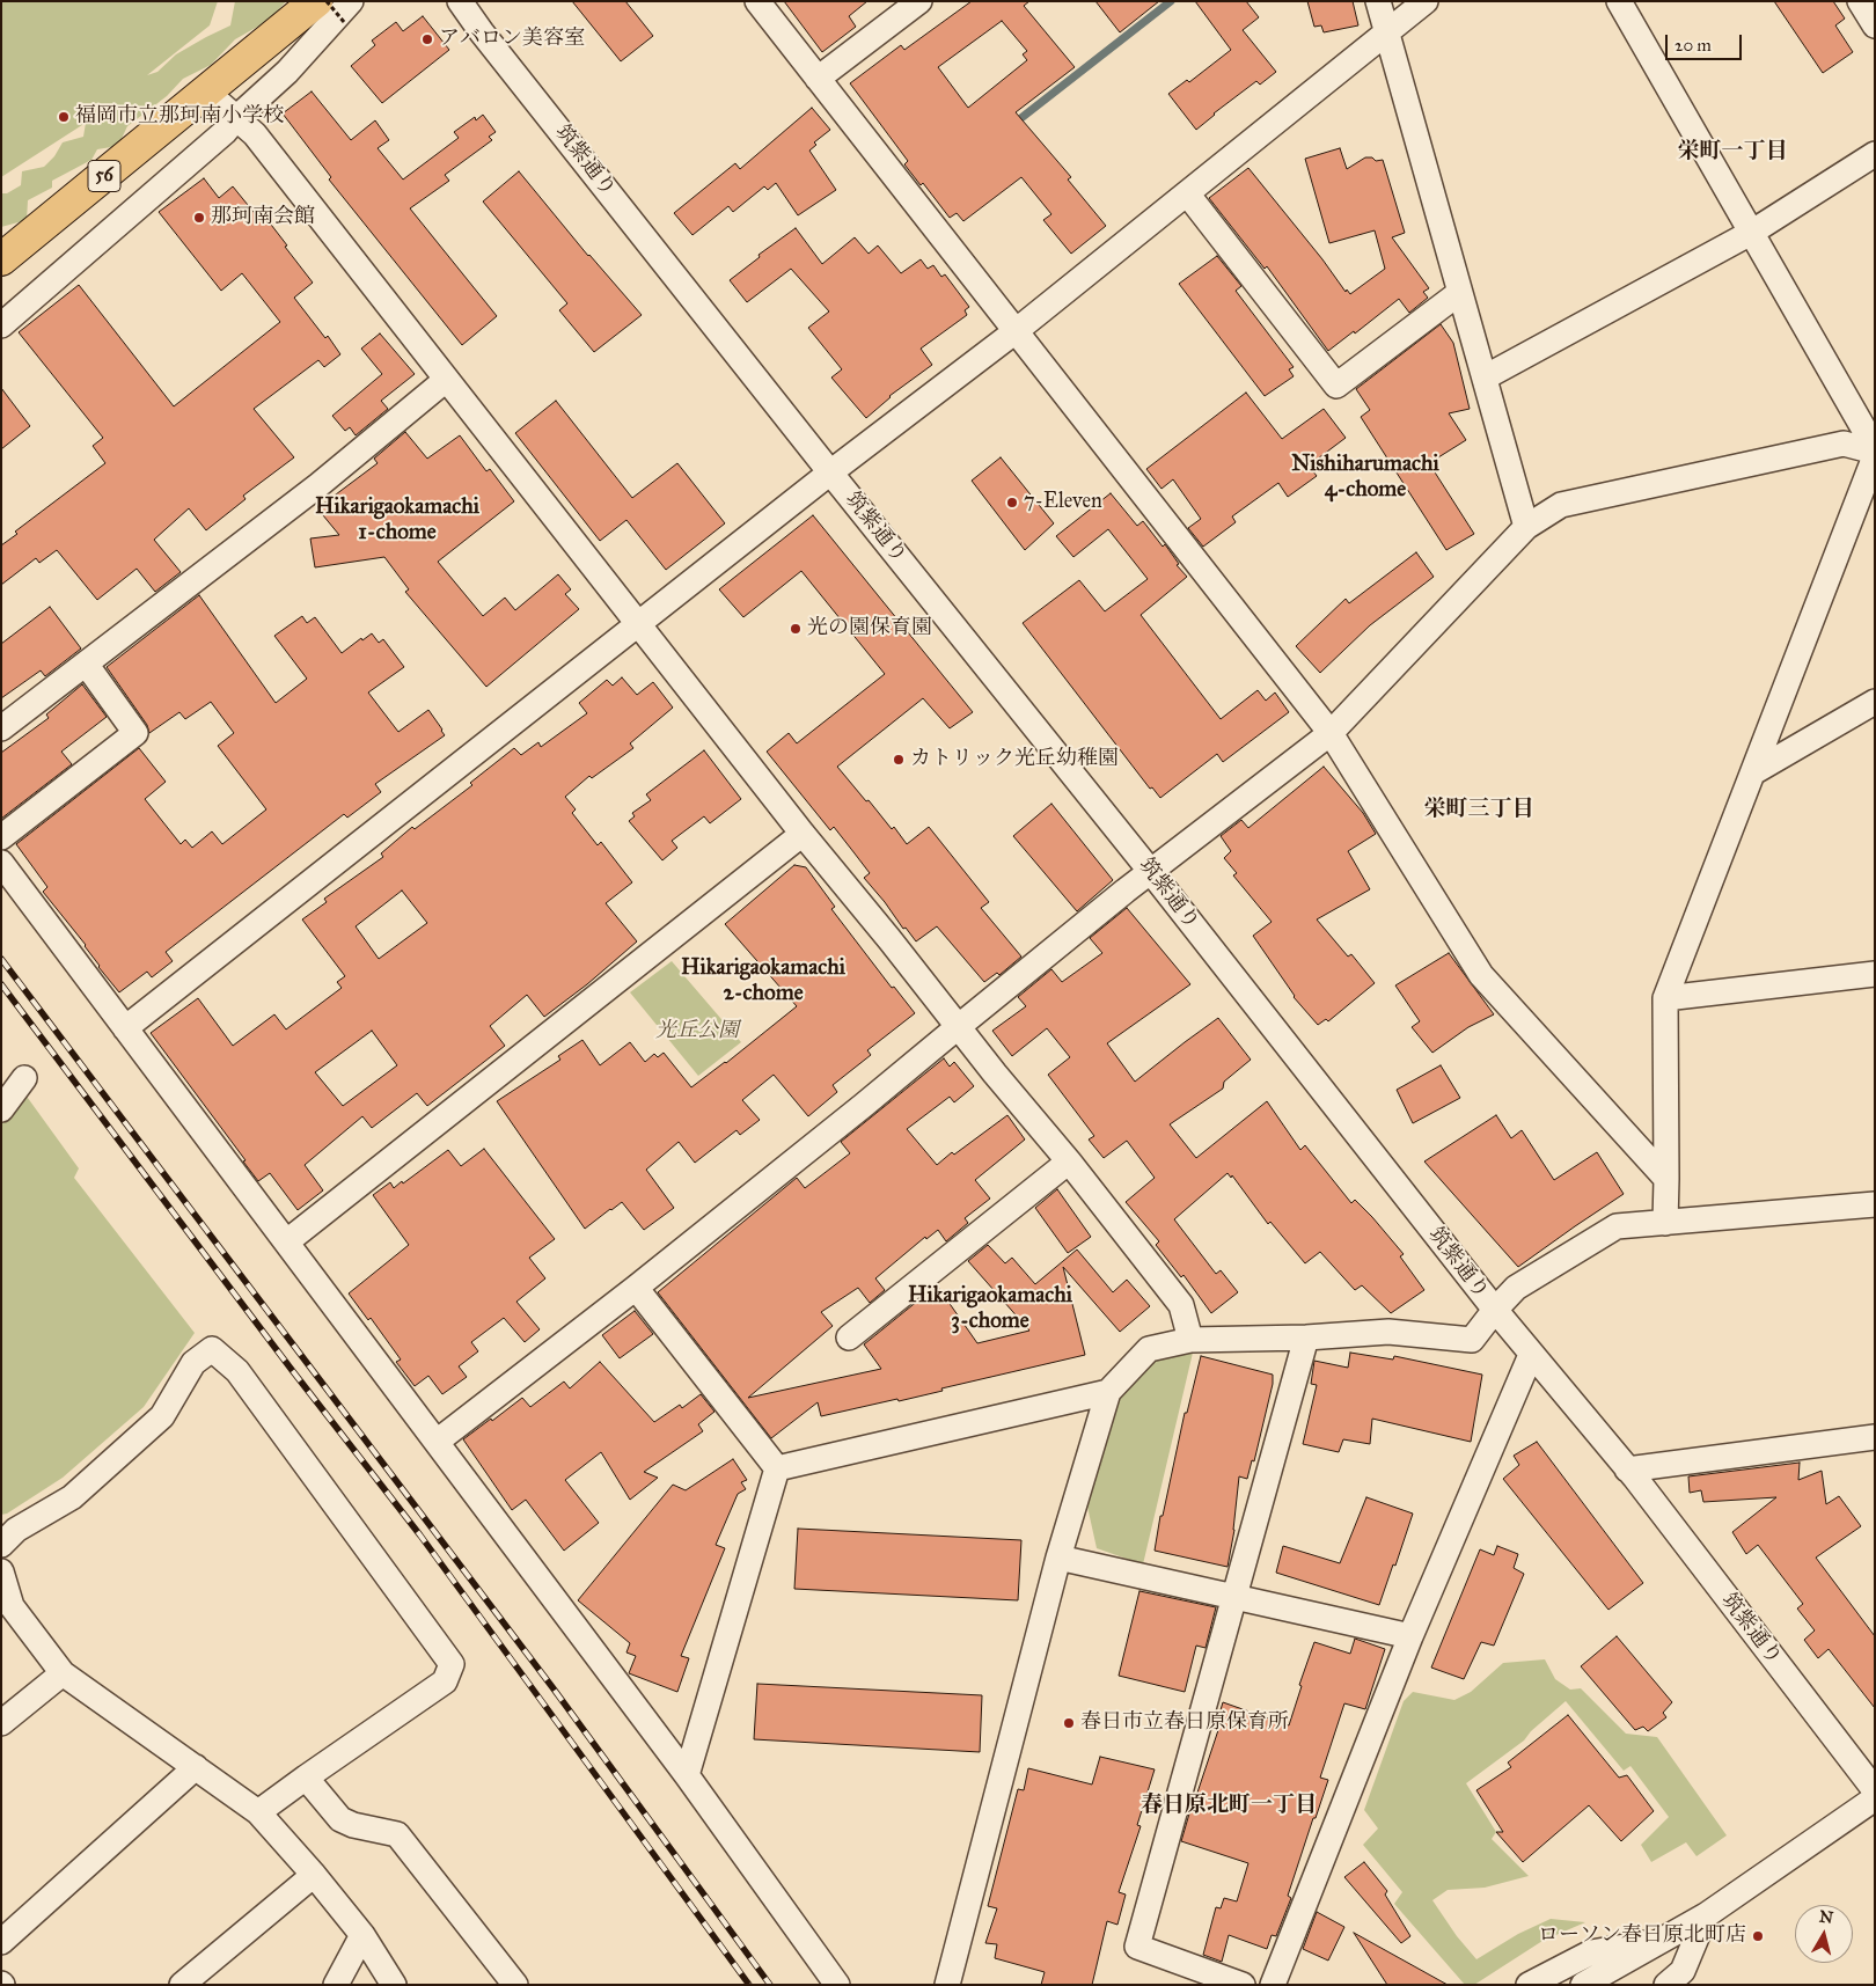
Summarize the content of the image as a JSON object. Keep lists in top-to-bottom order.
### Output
{
  "streets": {
    "main road": ["56"],
    "street": ["筑紫通り"]
  },
  "districts": [
    "栄町一丁目",
    "Nishiharumachi 4-chome",
    "Hikarigaokamachi 1-chome",
    "栄町三丁目",
    "Hikarigaokamachi 2-chome",
    "Hikarigaokamachi 3-chome",
    "春日原北町一丁目"
  ],
  "parks": ["光丘公園"],
  "places": [
    "アバロン美容室",
    "福岡市立那珂南小学校",
    "那珂南会館",
    "7-Eleven",
    "光の園保育園",
    "カトリック光丘幼稚園",
    "春日市立春日原保育所",
    "ローソン春日原北町店"
  ],
  "scale_bar": "20 m",
  "north": "top"
}
